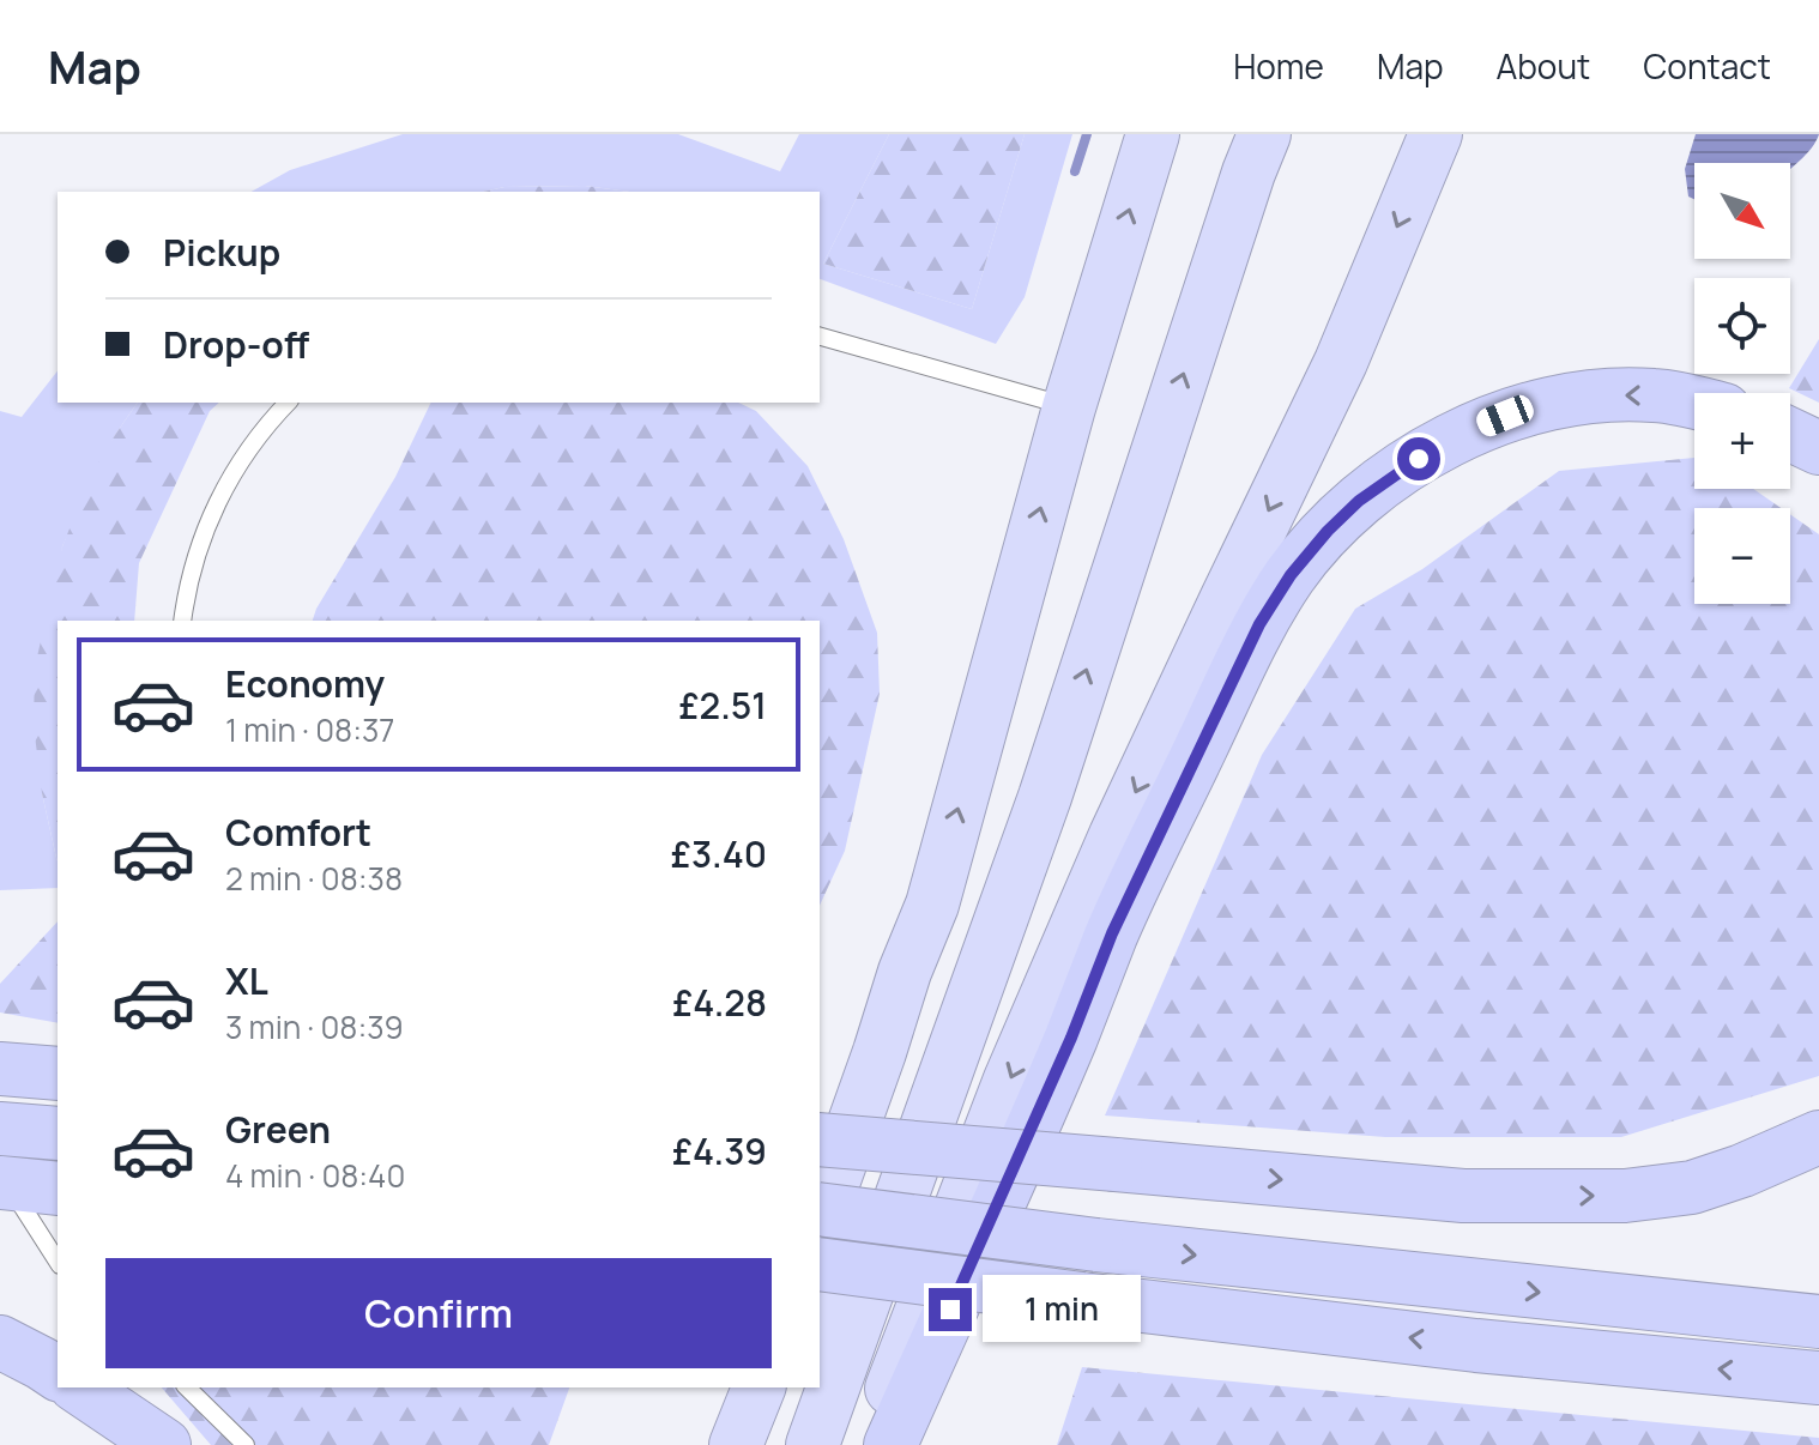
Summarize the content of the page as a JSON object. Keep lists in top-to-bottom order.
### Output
{
  "north": "bottom right",
  "page": {
    "header": "Map",
    "nav": [
      "Home",
      "Map",
      "About",
      "Contact"
    ],
    "map_buttons": ["+", "−"],
    "banner": ["Pickup", "Drop-off"],
    "list": [
      {
        "name": "Economy",
        "note": "1 min · 08:37",
        "value": "£2.51"
      },
      {
        "name": "Comfort",
        "note": "2 min · 08:38",
        "value": "£3.40"
      },
      {
        "name": "XL",
        "note": "3 min · 08:39",
        "value": "£4.28"
      },
      {
        "name": "Green",
        "note": "4 min · 08:40",
        "value": "£4.39"
      }
    ],
    "buttons": "Confirm",
    "bubble": "1 min"
  }
}
